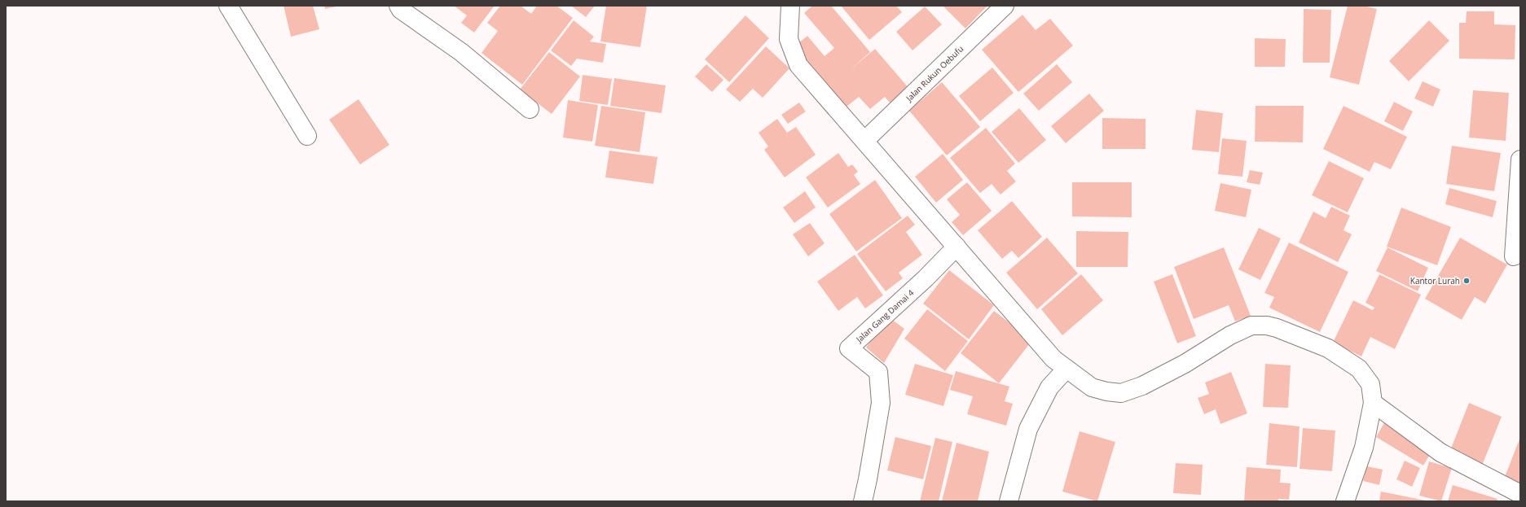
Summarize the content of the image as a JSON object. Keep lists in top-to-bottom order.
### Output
{
  "streets": {
    "street": ["Jalan Rukun Oebufu", "Jalan Gang Damai 4"]
  },
  "places": ["Kantor Lurah"]
}
